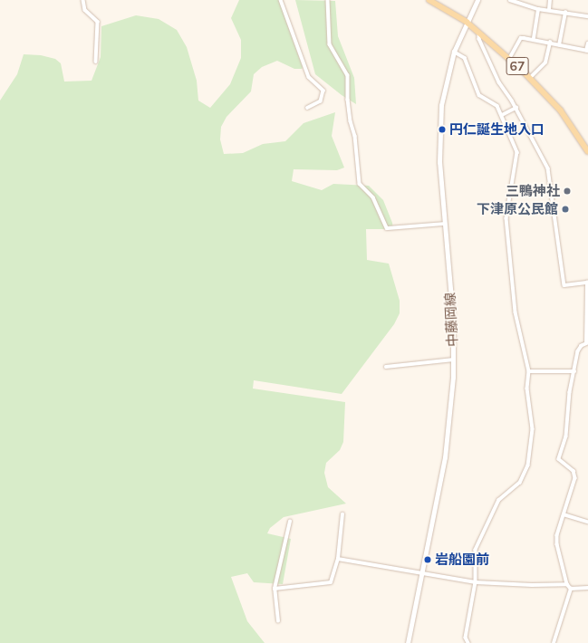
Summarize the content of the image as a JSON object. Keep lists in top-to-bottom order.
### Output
{
  "streets": {
    "main road": ["67", "中藤岡線"]
  },
  "crossings": [
    ["67", "中藤岡線"]
  ],
  "places": [
    "円仁誕生地入口",
    "三鴨神社",
    "下津原公民館",
    "岩船園前"
  ]
}
